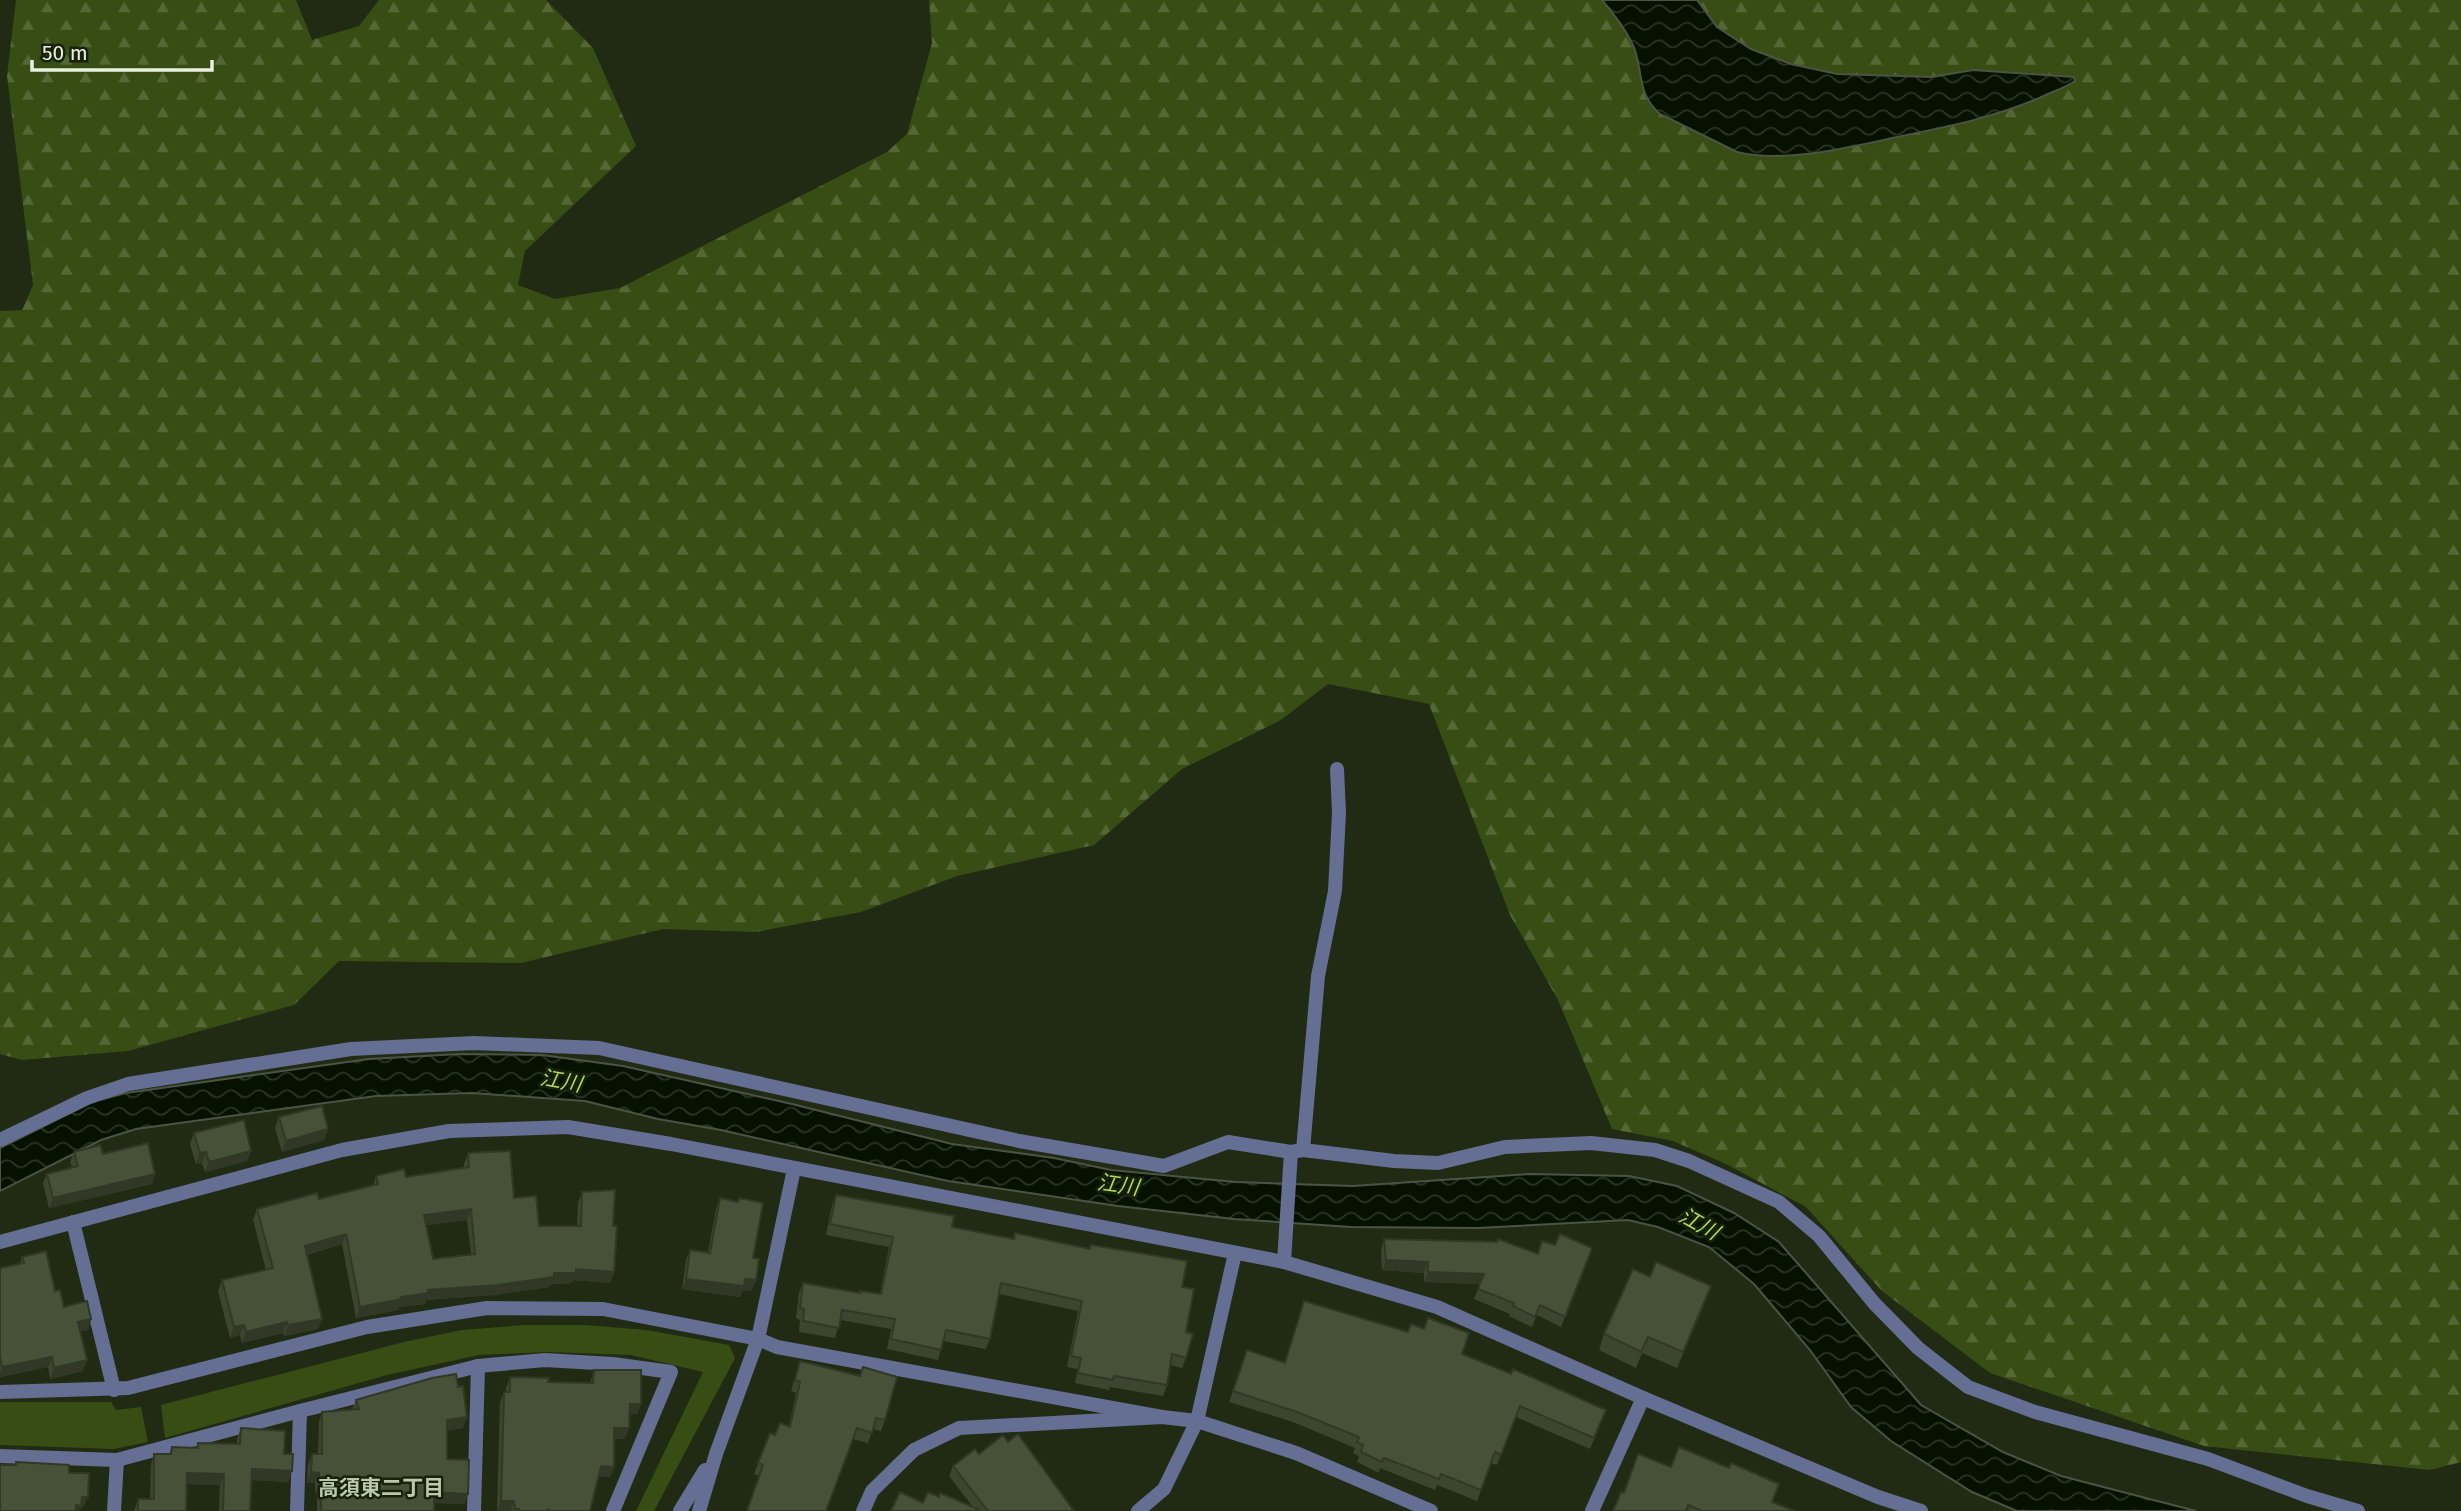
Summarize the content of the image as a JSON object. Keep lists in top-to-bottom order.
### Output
{
  "districts": ["高須東二丁目"],
  "water": ["江川"],
  "scale_bar": "50 m"
}
